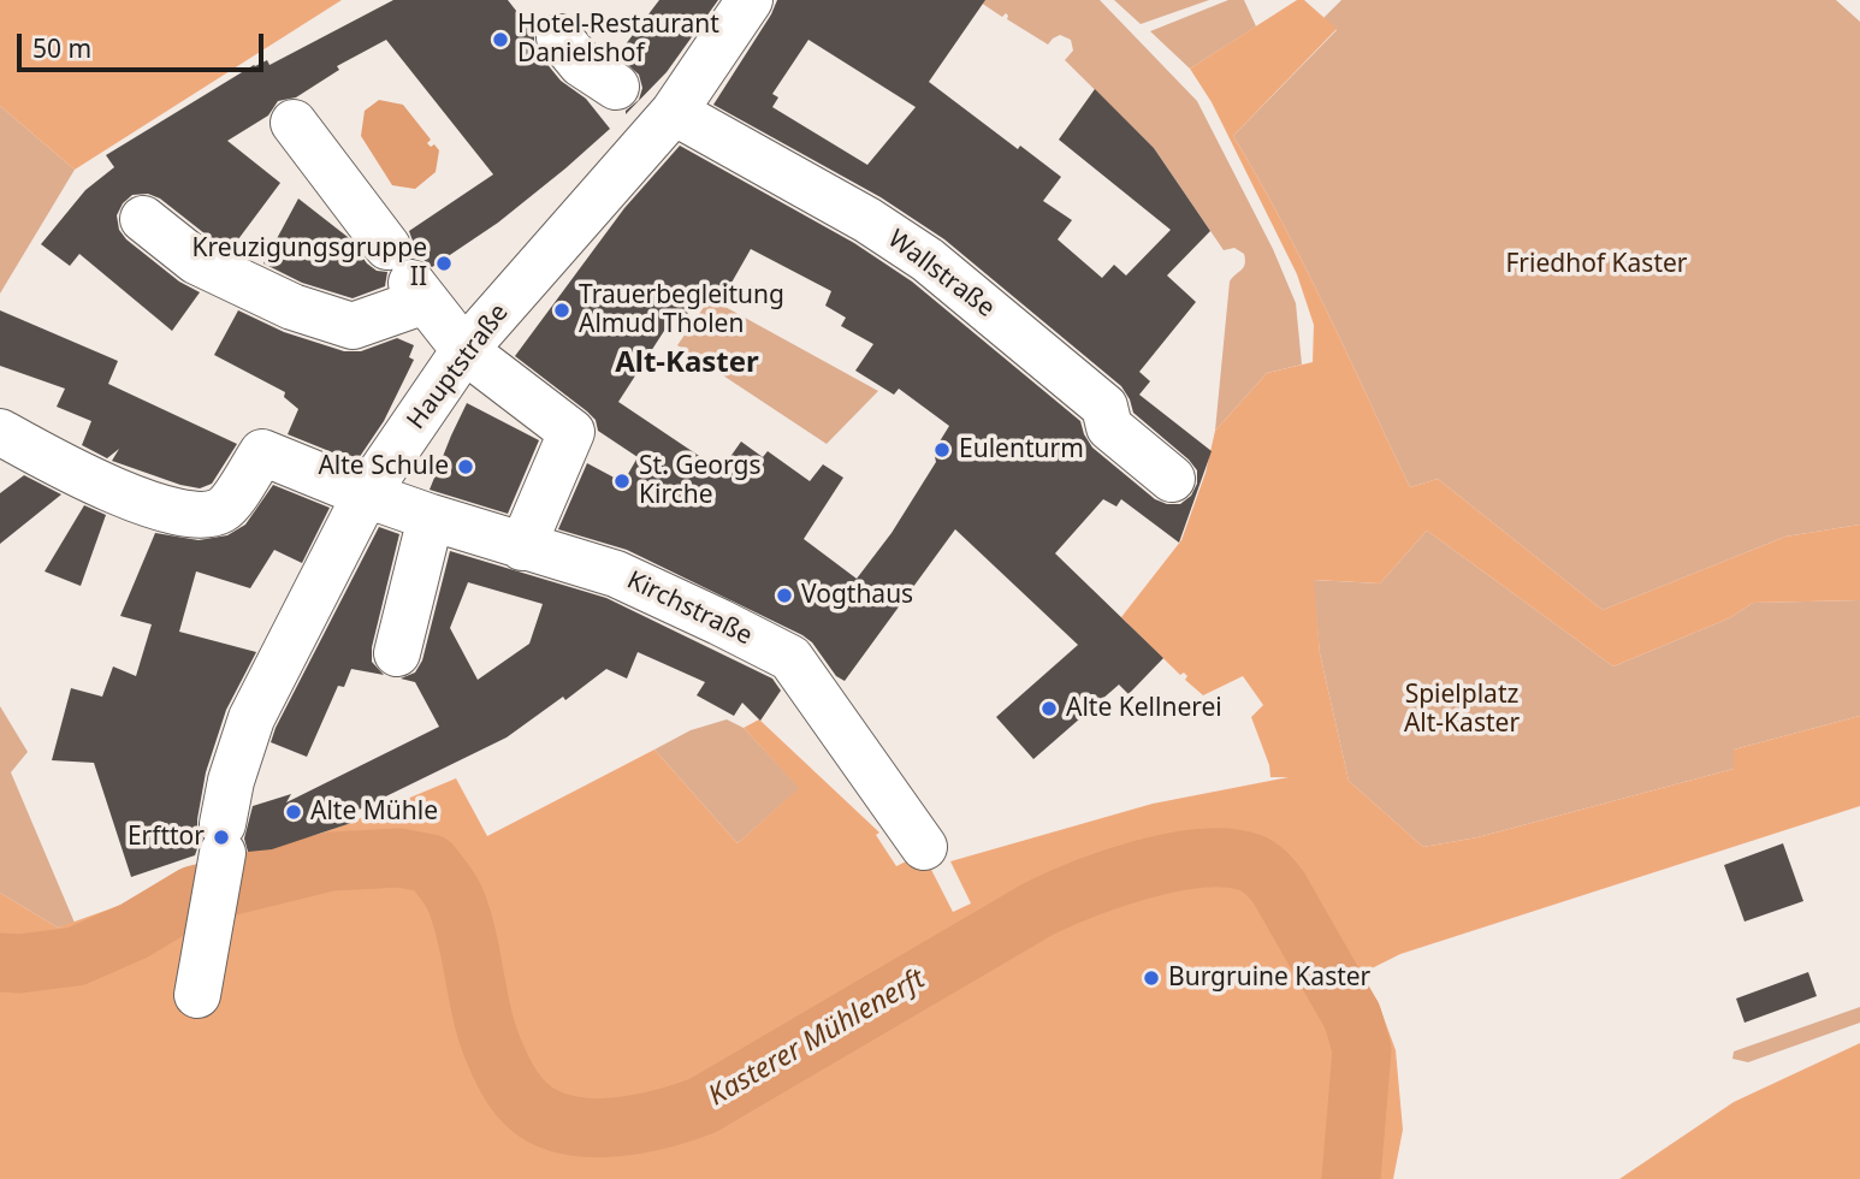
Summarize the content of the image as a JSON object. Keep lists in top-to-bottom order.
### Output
{
  "streets": {
    "street": ["Wallstraße", "Hauptstraße", "Kirchstraße"]
  },
  "crossings": [
    ["Wallstraße", "Hauptstraße"],
    ["Hauptstraße", "Kirchstraße"]
  ],
  "districts": ["Alt-Kaster"],
  "water": ["Kasterer Mühlenerft"],
  "parks": ["Friedhof Kaster", "Spielplatz Alt-Kaster"],
  "places": [
    "Hotel-Restaurant Danielshof",
    "Kreuzigungsgruppe II",
    "Trauerbegleitung Almud Tholen",
    "Eulenturm",
    "Alte Schule",
    "St. Georgs Kirche",
    "Vogthaus",
    "Alte Kellnerei",
    "Alte Mühle",
    "Erfttor",
    "Burgruine Kaster"
  ],
  "scale_bar": "50 m"
}
